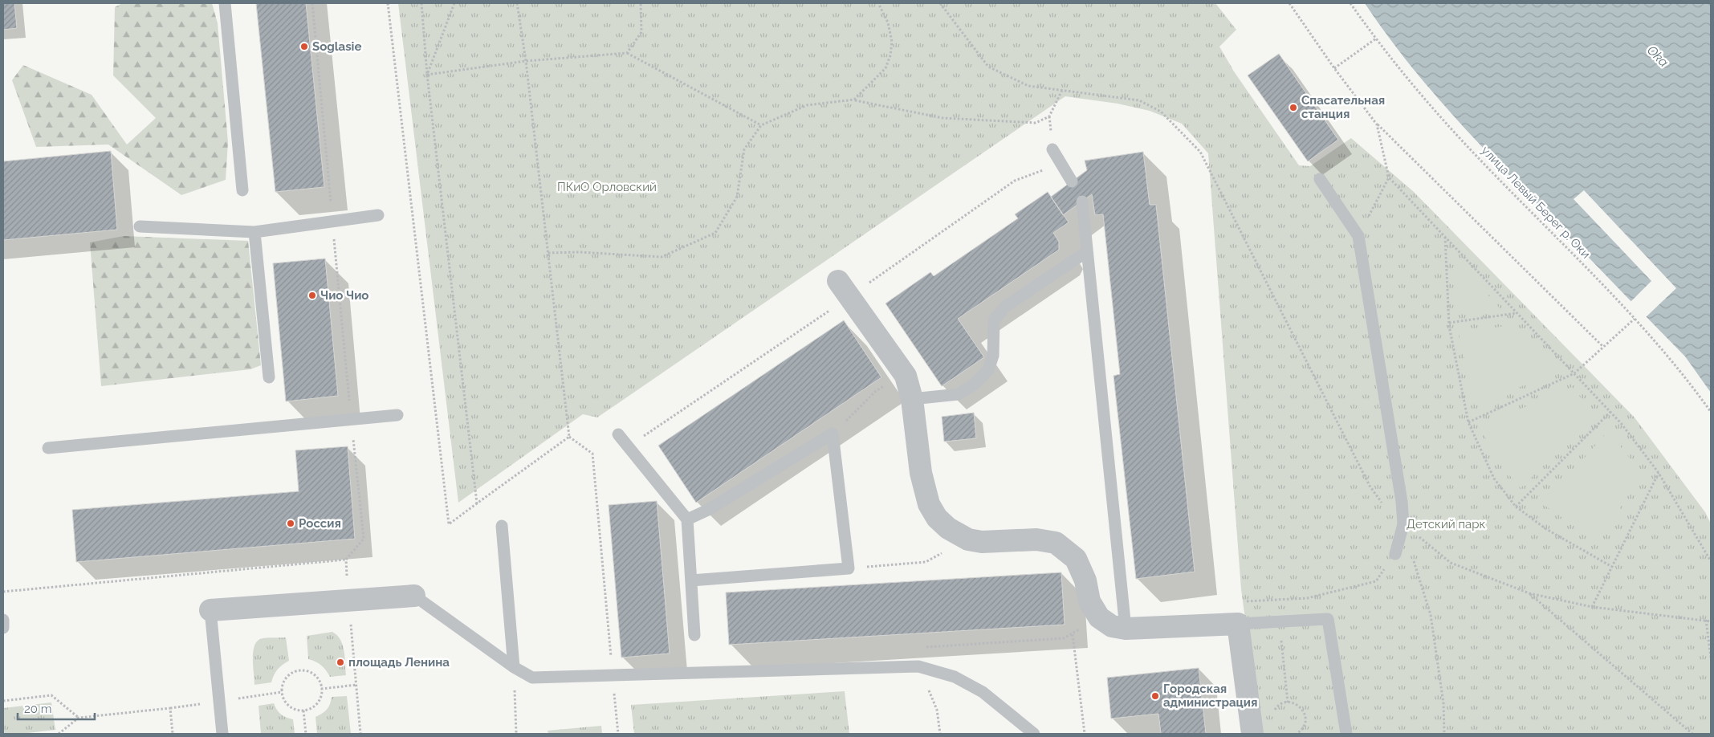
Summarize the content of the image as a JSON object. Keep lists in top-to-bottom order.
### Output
{
  "streets": {
    "path": ["улица Левый Берег р. Оки"]
  },
  "water": ["Oka"],
  "parks": ["ПКиО Орловский", "Детский парк"],
  "places": [
    "Soglasie",
    "Спасательная станция",
    "Чио Чио",
    "Россия",
    "площадь Ленина",
    "Городская администрация"
  ],
  "scale_bar": "20 m"
}
